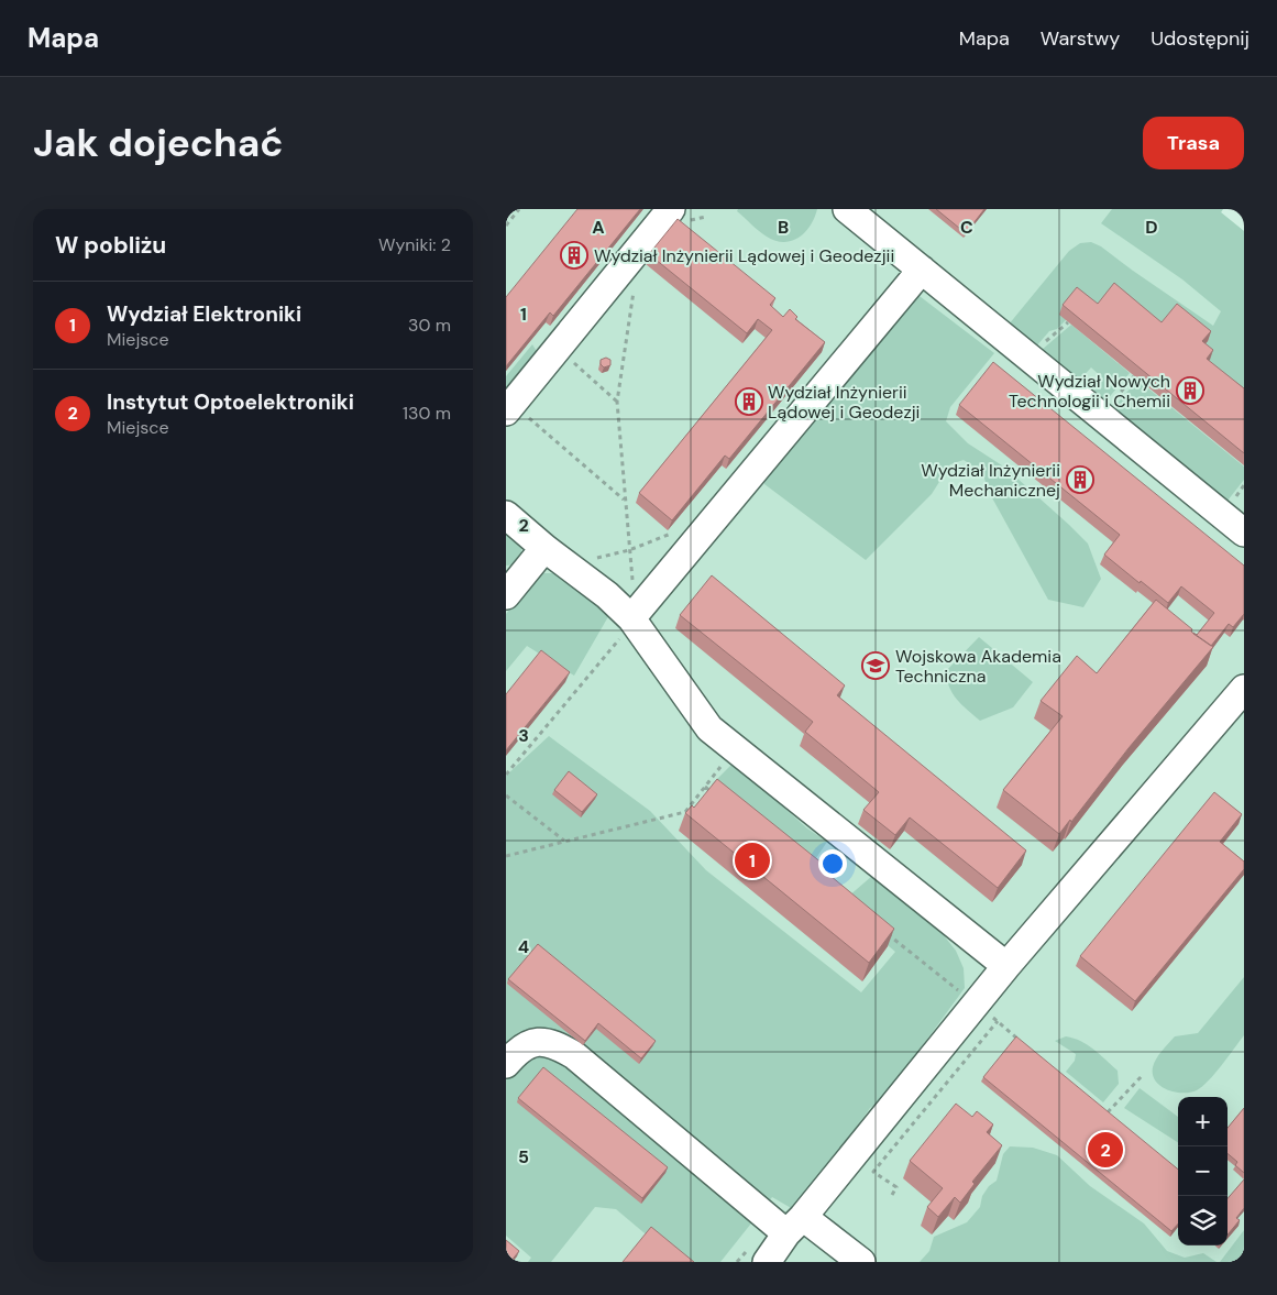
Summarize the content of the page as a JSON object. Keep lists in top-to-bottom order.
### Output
{
  "places": {
    "building": [
      "Wydział Inżynierii Lądowej i Geodezjii",
      "Wydział Nowych Technologii i Chemii",
      "Wydział Inżynierii Lądowej i Geodezji",
      "Wydział Inżynierii Mechanicznej"
    ],
    "school or university": ["Wojskowa Akademia Techniczna"]
  },
  "page": {
    "header": "Mapa",
    "nav": ["Mapa", "Warstwy", "Udostępnij"],
    "buttons": "Trasa",
    "title": "Jak dojechać",
    "heading": ["W pobliżu", "Wyniki: 2"],
    "list": [
      {
        "mark": "1",
        "name": "Wydział Elektroniki",
        "note": "Miejsce",
        "value": "30 m"
      },
      {
        "mark": "2",
        "name": "Instytut Optoelektroniki",
        "note": "Miejsce",
        "value": "130 m"
      }
    ],
    "pins": ["1", "2"],
    "map_buttons": ["+", "−"]
  },
  "grid": {
    "columns": [
      "A",
      "B",
      "C",
      "D"
    ],
    "rows": [
      "1",
      "2",
      "3",
      "4",
      "5"
    ]
  }
}
